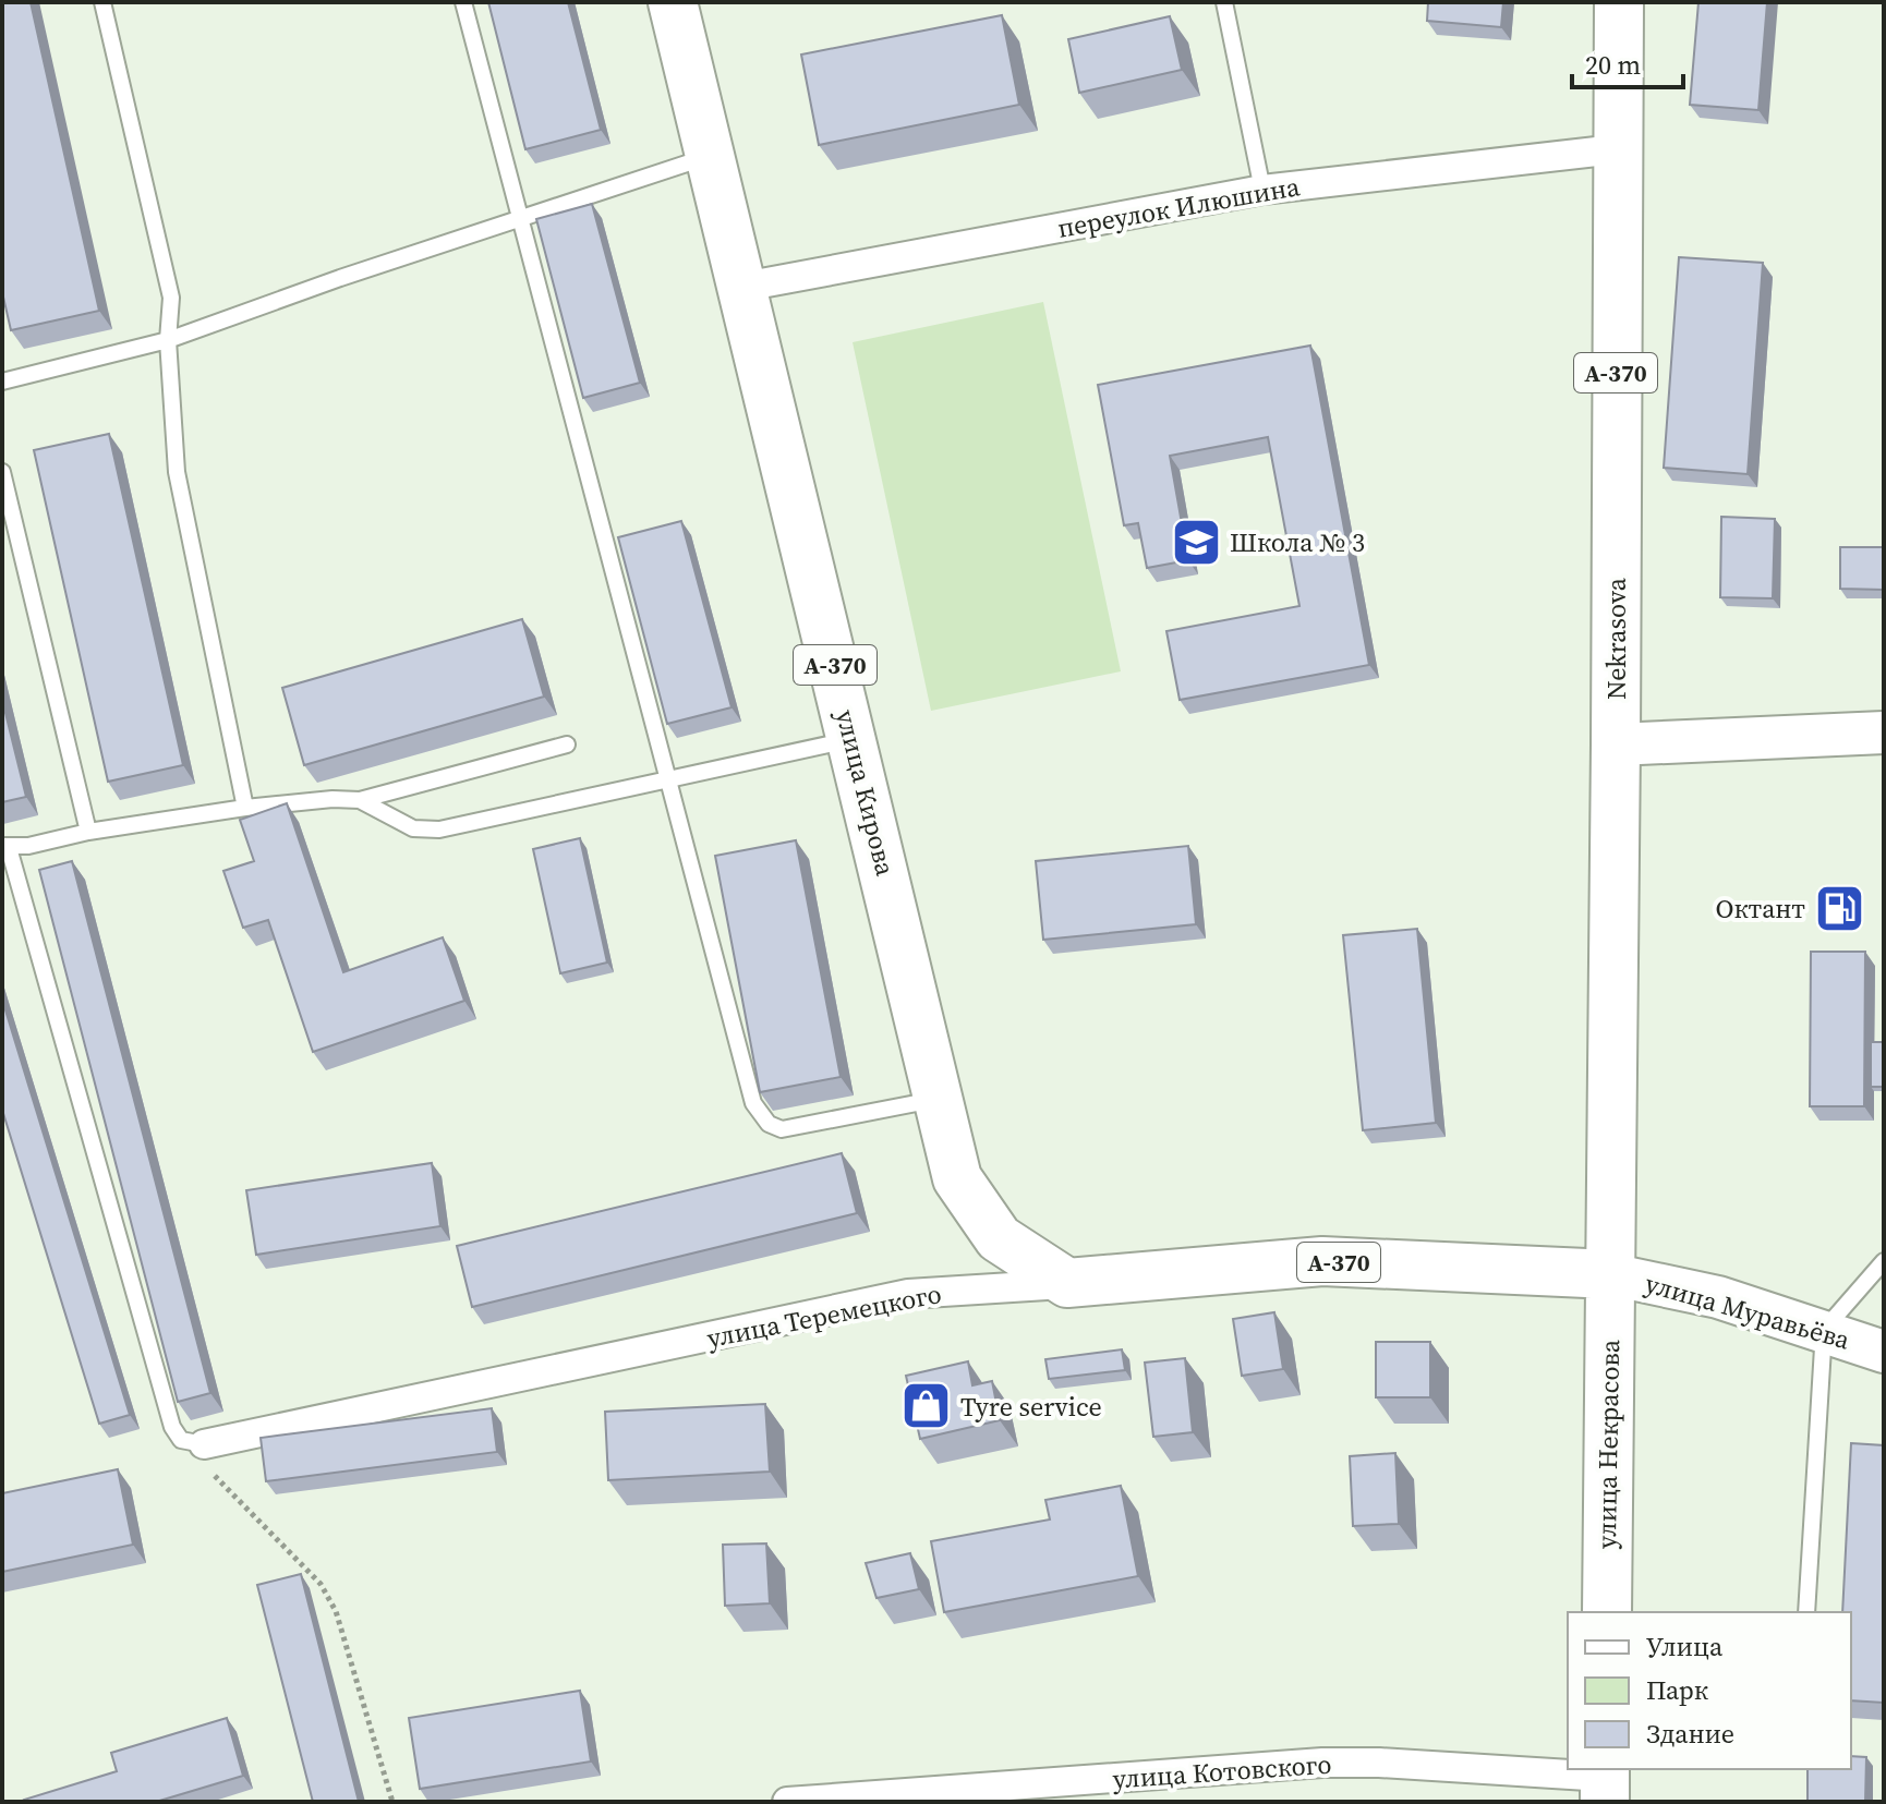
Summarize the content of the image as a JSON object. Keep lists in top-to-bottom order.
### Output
{
  "streets": {
    "highway": [
      "А-370",
      "Nekrasova",
      "улица Кирова",
      "улица Теремецкого",
      "улица Некрасова"
    ],
    "street": ["переулок Илюшина", "улица Муравьёва", "улица Котовского"]
  },
  "crossings": [
    ["переулок Илюшина", "Nekrasova"],
    ["переулок Илюшина", "улица Кирова"],
    ["Nekrasova", "улица Муравьёва"],
    ["Nekrasova", "улица Теремецкого"],
    ["Nekrasova", "улица Некрасова"],
    ["улица Кирова", "улица Теремецкого"],
    ["улица Муравьёва", "улица Теремецкого"],
    ["улица Муравьёва", "улица Некрасова"],
    ["улица Теремецкого", "улица Некрасова"]
  ],
  "places": {
    "school or university": ["Школа № 3"],
    "fuel station": ["Октант"],
    "shop": ["Tyre service"]
  },
  "legend": ["Улица", "Парк", "Здание"],
  "scale_bar": "20 m"
}
